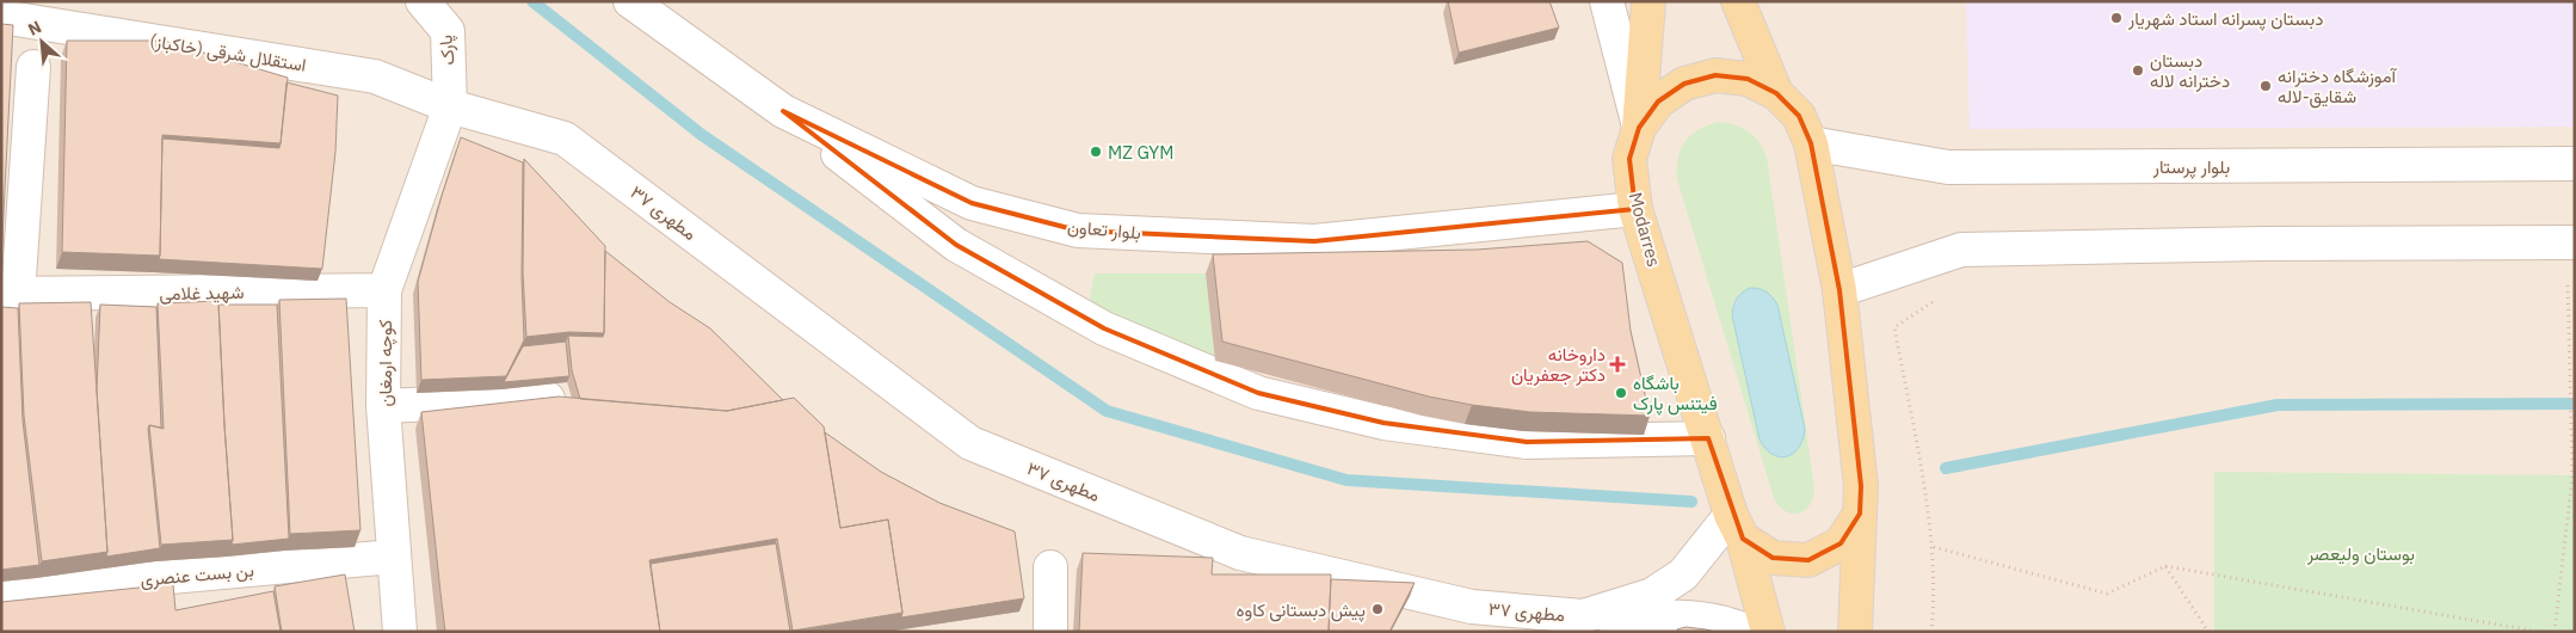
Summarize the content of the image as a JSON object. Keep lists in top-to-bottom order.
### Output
{
  "streets": {
    "main road": ["Modarres"],
    "street": [
      "پارک",
      "استقلال شرقی (خاکباز)",
      "بلوار پرستار",
      "مطهری ۳۷",
      "بلوار تعاون",
      "شهید غلامی",
      "کوچه ارمغان",
      "بن بست عنصری"
    ]
  },
  "crossings": [
    ["پارک", "استقلال شرقی (خاکباز)"],
    ["پارک", "مطهری ۳۷"],
    ["پارک", "کوچه ارمغان"],
    ["استقلال شرقی (خاکباز)", "مطهری ۳۷"],
    ["استقلال شرقی (خاکباز)", "کوچه ارمغان"],
    ["بلوار پرستار", "Modarres"],
    ["مطهری ۳۷", "Modarres"],
    ["مطهری ۳۷", "کوچه ارمغان"],
    ["بلوار تعاون", "Modarres"],
    ["شهید غلامی", "کوچه ارمغان"],
    ["کوچه ارمغان", "بن بست عنصری"]
  ],
  "parks": ["بوستان ولیعصر"],
  "places": {
    "other": [
      "دبستان پسرانه استاد شهریار",
      "دبستان دخترانه لاله",
      "آموزشگاه دخترانه شقایق-لاله",
      "MZ GYM",
      "باشگاه فیتنس پارک",
      "پیش دبستانی کاوه"
    ],
    "health": ["داروخانه دکتر جعفریان"]
  },
  "north": "top left"
}
